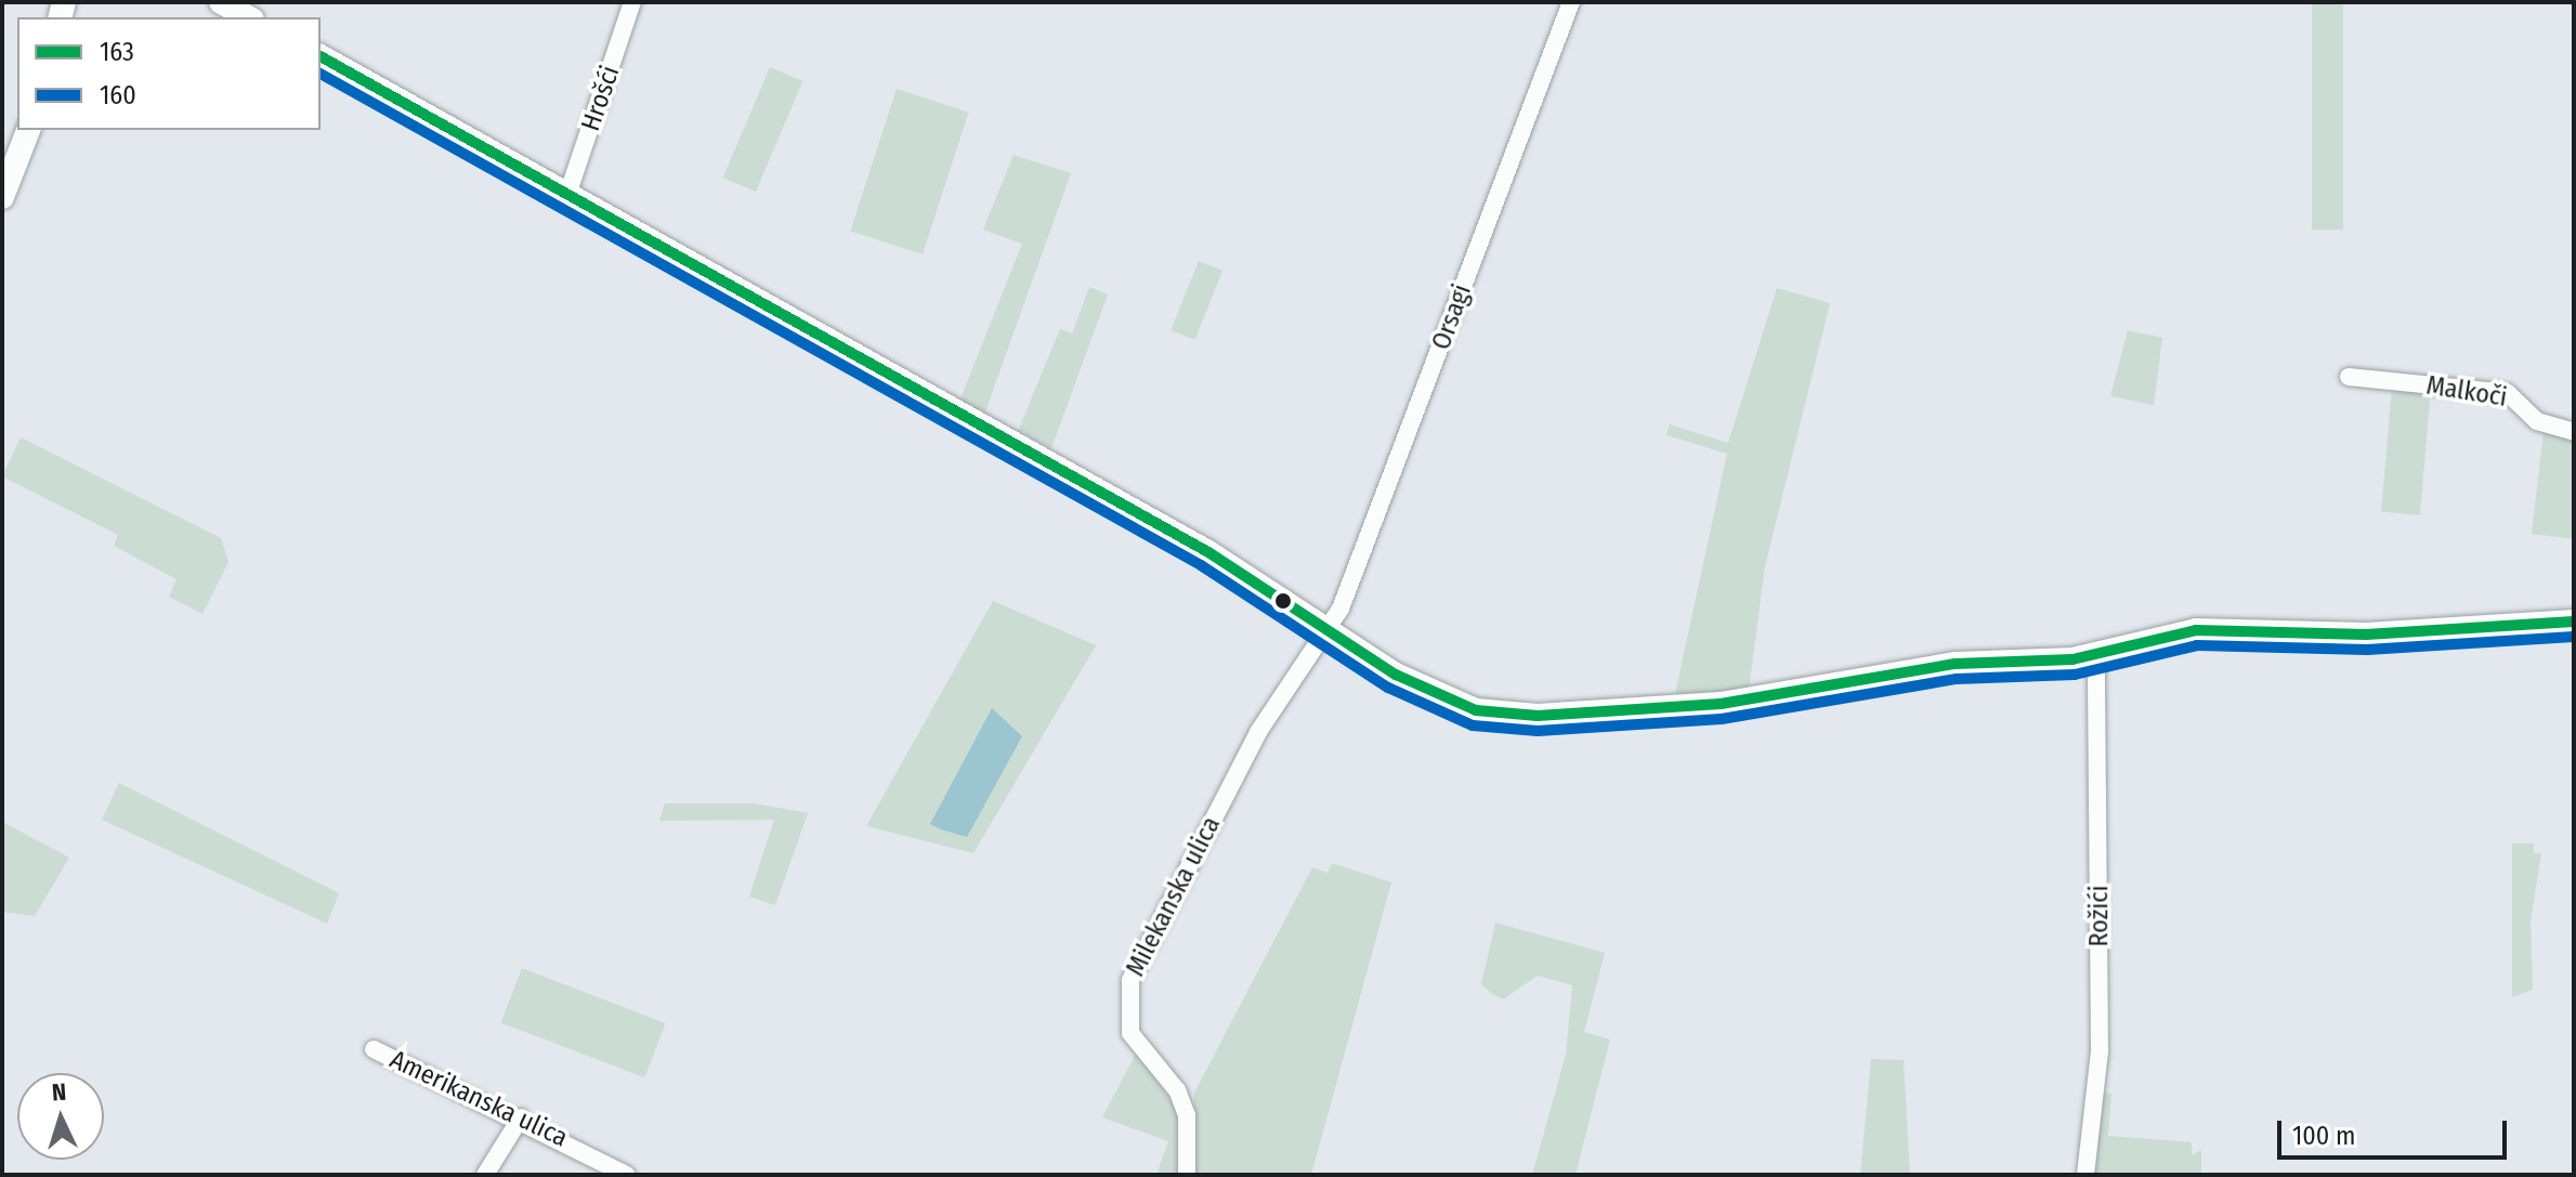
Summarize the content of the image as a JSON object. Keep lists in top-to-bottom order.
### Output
{
  "streets": {
    "street": [
      "Hrošći",
      "Orsagi",
      "Malkoči",
      "Milekanska ulica",
      "Rožići",
      "Amerikanska ulica"
    ]
  },
  "crossings": [
    ["Orsagi", "Milekanska ulica"]
  ],
  "lines": ["transit line 163", "transit line 160"],
  "legend": ["163", "160"],
  "scale_bar": "100 m",
  "north": "top"
}
